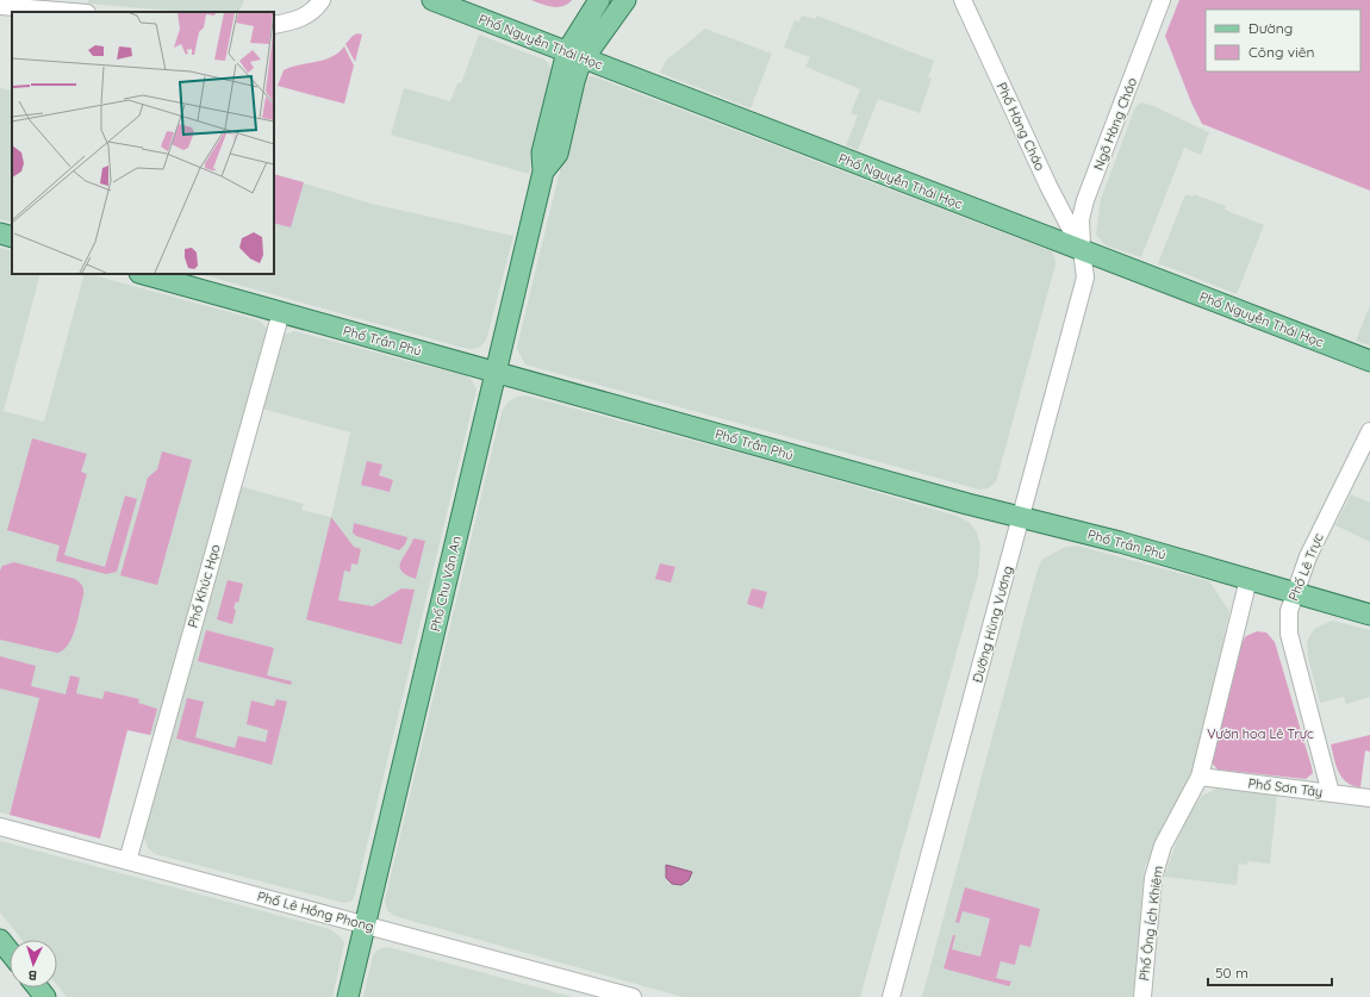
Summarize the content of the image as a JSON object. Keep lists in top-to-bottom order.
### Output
{
  "streets": {
    "main road": ["Phố Nguyễn Thái Học", "Phố Trần Phú", "Phố Chu Văn An"],
    "street": [
      "Ngõ Hàng Cháo",
      "Phố Hàng Cháo",
      "Phố Lê Trực",
      "Phố Khúc Hạo",
      "Đường Hùng Vương",
      "Phố Sơn Tây",
      "Phố Lê Hồng Phong",
      "Phố Ông Ích Khiêm"
    ]
  },
  "crossings": [
    ["Phố Nguyễn Thái Học", "Ngõ Hàng Cháo"],
    ["Phố Nguyễn Thái Học", "Phố Hàng Cháo"],
    ["Phố Nguyễn Thái Học", "Phố Chu Văn An"],
    ["Phố Nguyễn Thái Học", "Đường Hùng Vương"],
    ["Ngõ Hàng Cháo", "Phố Hàng Cháo"],
    ["Ngõ Hàng Cháo", "Đường Hùng Vương"],
    ["Phố Hàng Cháo", "Đường Hùng Vương"],
    ["Phố Trần Phú", "Phố Lê Trực"],
    ["Phố Trần Phú", "Phố Chu Văn An"],
    ["Phố Trần Phú", "Phố Khúc Hạo"],
    ["Phố Trần Phú", "Đường Hùng Vương"],
    ["Phố Trần Phú", "Phố Ông Ích Khiêm"],
    ["Phố Lê Trực", "Phố Sơn Tây"],
    ["Phố Chu Văn An", "Phố Lê Hồng Phong"],
    ["Phố Khúc Hạo", "Phố Lê Hồng Phong"],
    ["Phố Sơn Tây", "Phố Ông Ích Khiêm"]
  ],
  "parks": ["Vườn hoa Lê Trực"],
  "legend": ["Đường", "Công viên"],
  "scale_bar": "50 m",
  "north": "bottom"
}
